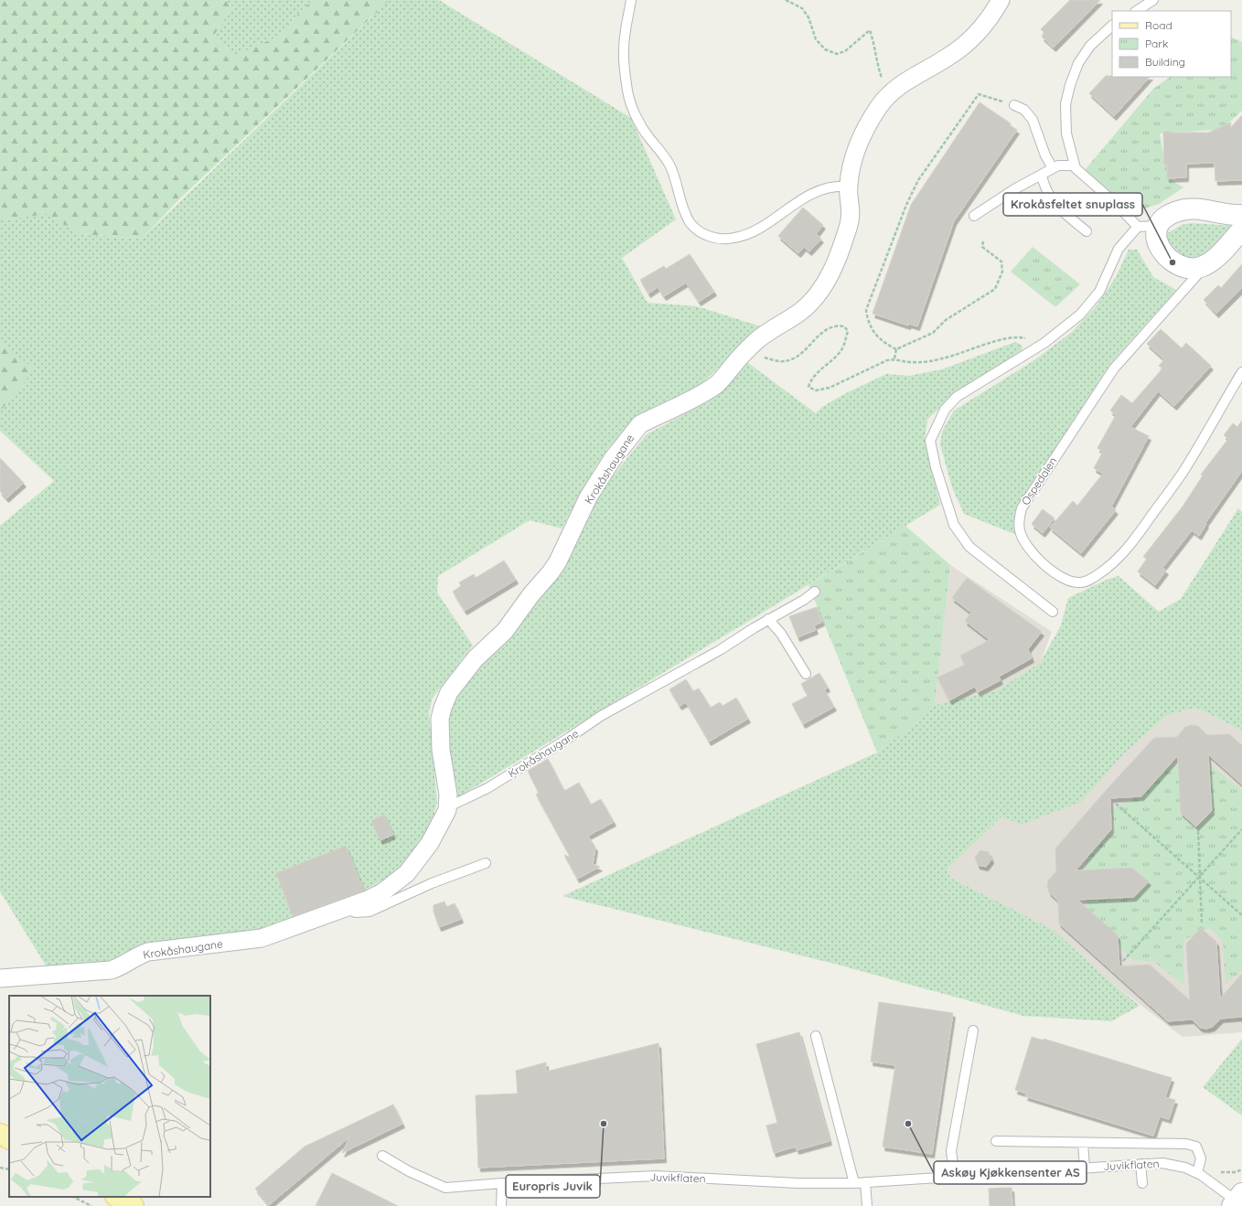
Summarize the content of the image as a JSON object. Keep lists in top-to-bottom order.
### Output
{
  "streets": {
    "street": ["Krokåshaugane", "Ospedalen"],
    "lane": ["Juvikflaten"]
  },
  "places": ["Krokåsfeltet snuplass", "Europris Juvik", "Askøy Kjøkkensenter AS"],
  "legend": ["Road", "Park", "Building"]
}
